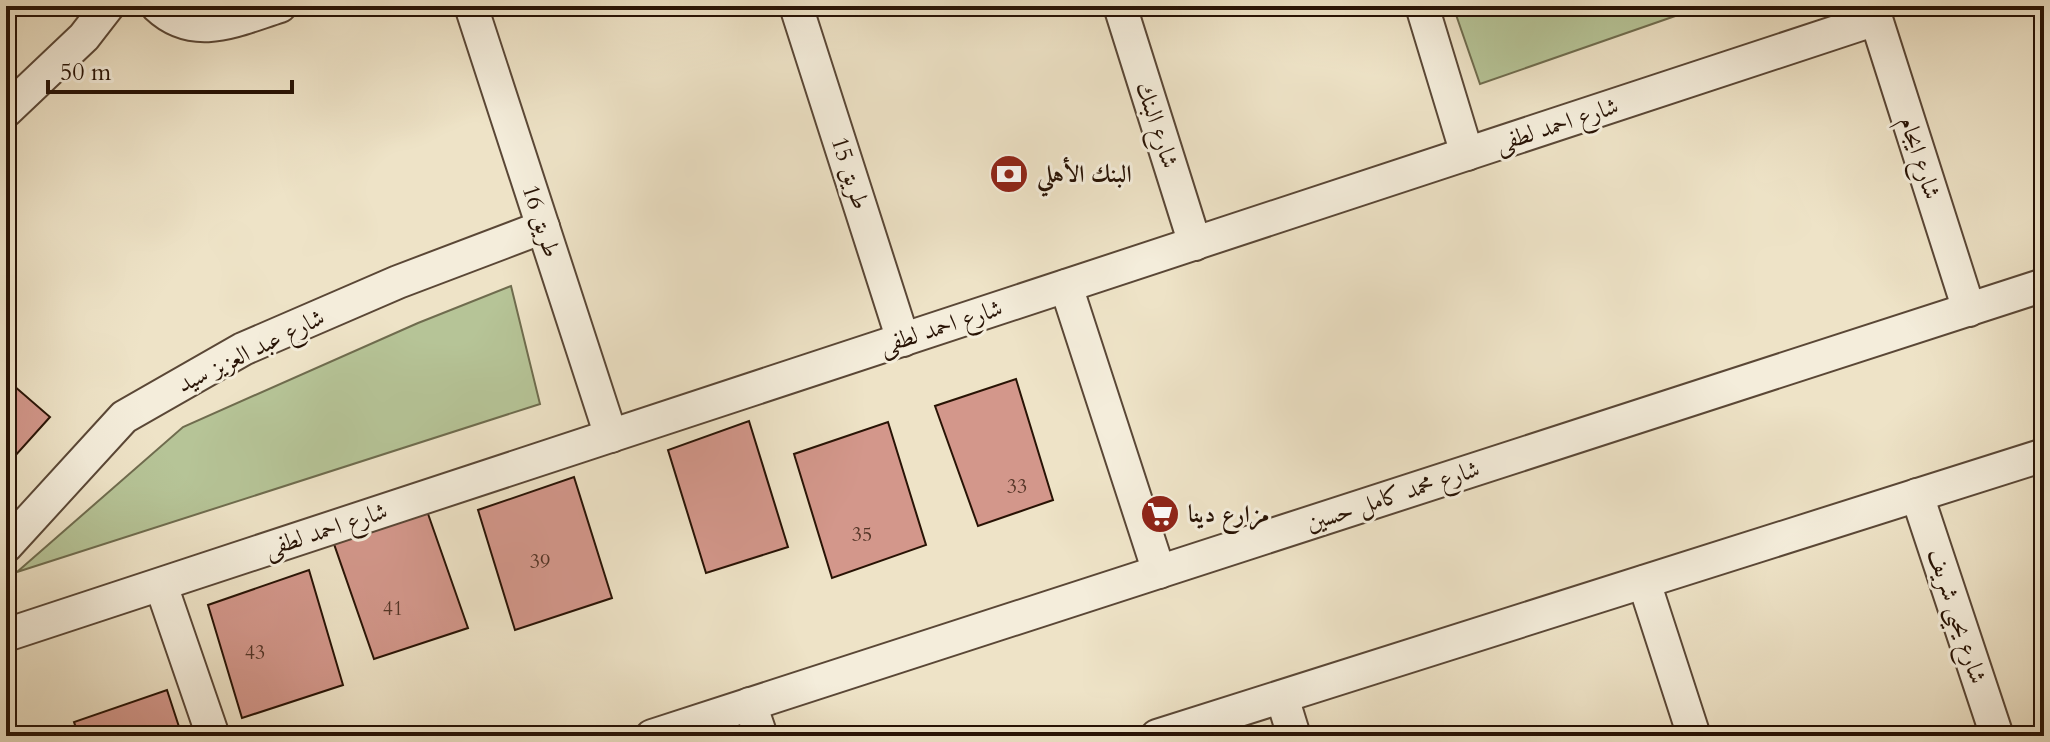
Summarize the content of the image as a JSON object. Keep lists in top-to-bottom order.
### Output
{
  "streets": {
    "street": [
      "شارع البنك",
      "شارع احمد لطفى",
      "شارع ايجام",
      "طريق 15",
      "طريق 16",
      "شارع عبد العزيز سيد",
      "شارع محمد كامل حسين",
      "شارع يحيى شريف"
    ]
  },
  "crossings": [
    ["شارع البنك", "شارع احمد لطفى"],
    ["شارع احمد لطفى", "شارع ايجام"],
    ["شارع احمد لطفى", "طريق 15"],
    ["شارع احمد لطفى", "طريق 16"],
    ["شارع ايجام", "شارع محمد كامل حسين"],
    ["طريق 16", "شارع عبد العزيز سيد"]
  ],
  "places": {
    "bank": ["البنك الأهلي"],
    "supermarket": ["مزارع دينا"]
  },
  "house_numbers": [
    "33",
    "35",
    "39",
    "41",
    "43"
  ],
  "scale_bar": "50 m"
}
